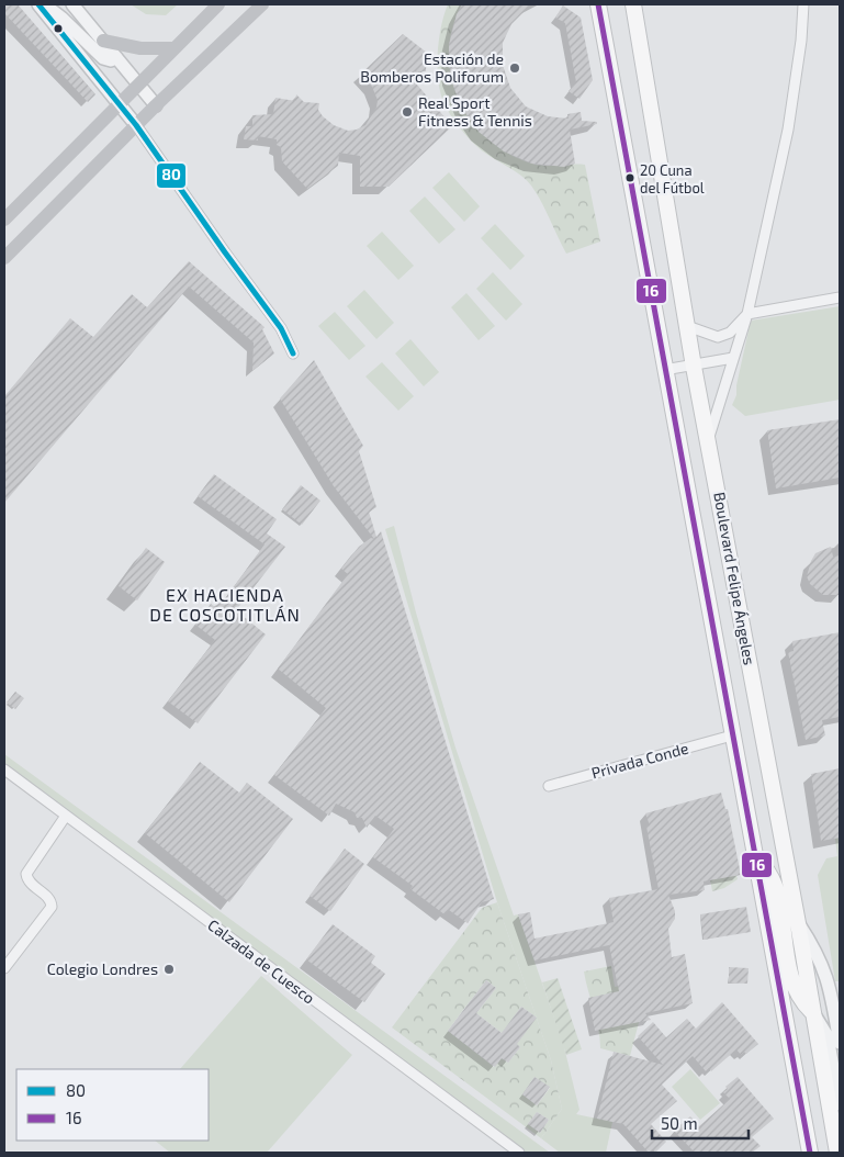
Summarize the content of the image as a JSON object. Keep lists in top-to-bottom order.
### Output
{
  "streets": {
    "main road": ["Boulevard Felipe Ángeles"],
    "street": ["Privada Conde", "Calzada de Cuesco"]
  },
  "crossings": [
    ["Boulevard Felipe Ángeles", "Privada Conde"]
  ],
  "districts": ["EX HACIENDA DE COSCOTITLÁN"],
  "places": [
    "Estación de Bomberos Poliforum",
    "Real Sport Fitness & Tennis",
    "20 Cuna del Fútbol",
    "Colegio Londres"
  ],
  "lines": ["transit line 80", "transit line 16"],
  "legend": ["80", "16"],
  "scale_bar": "50 m"
}
